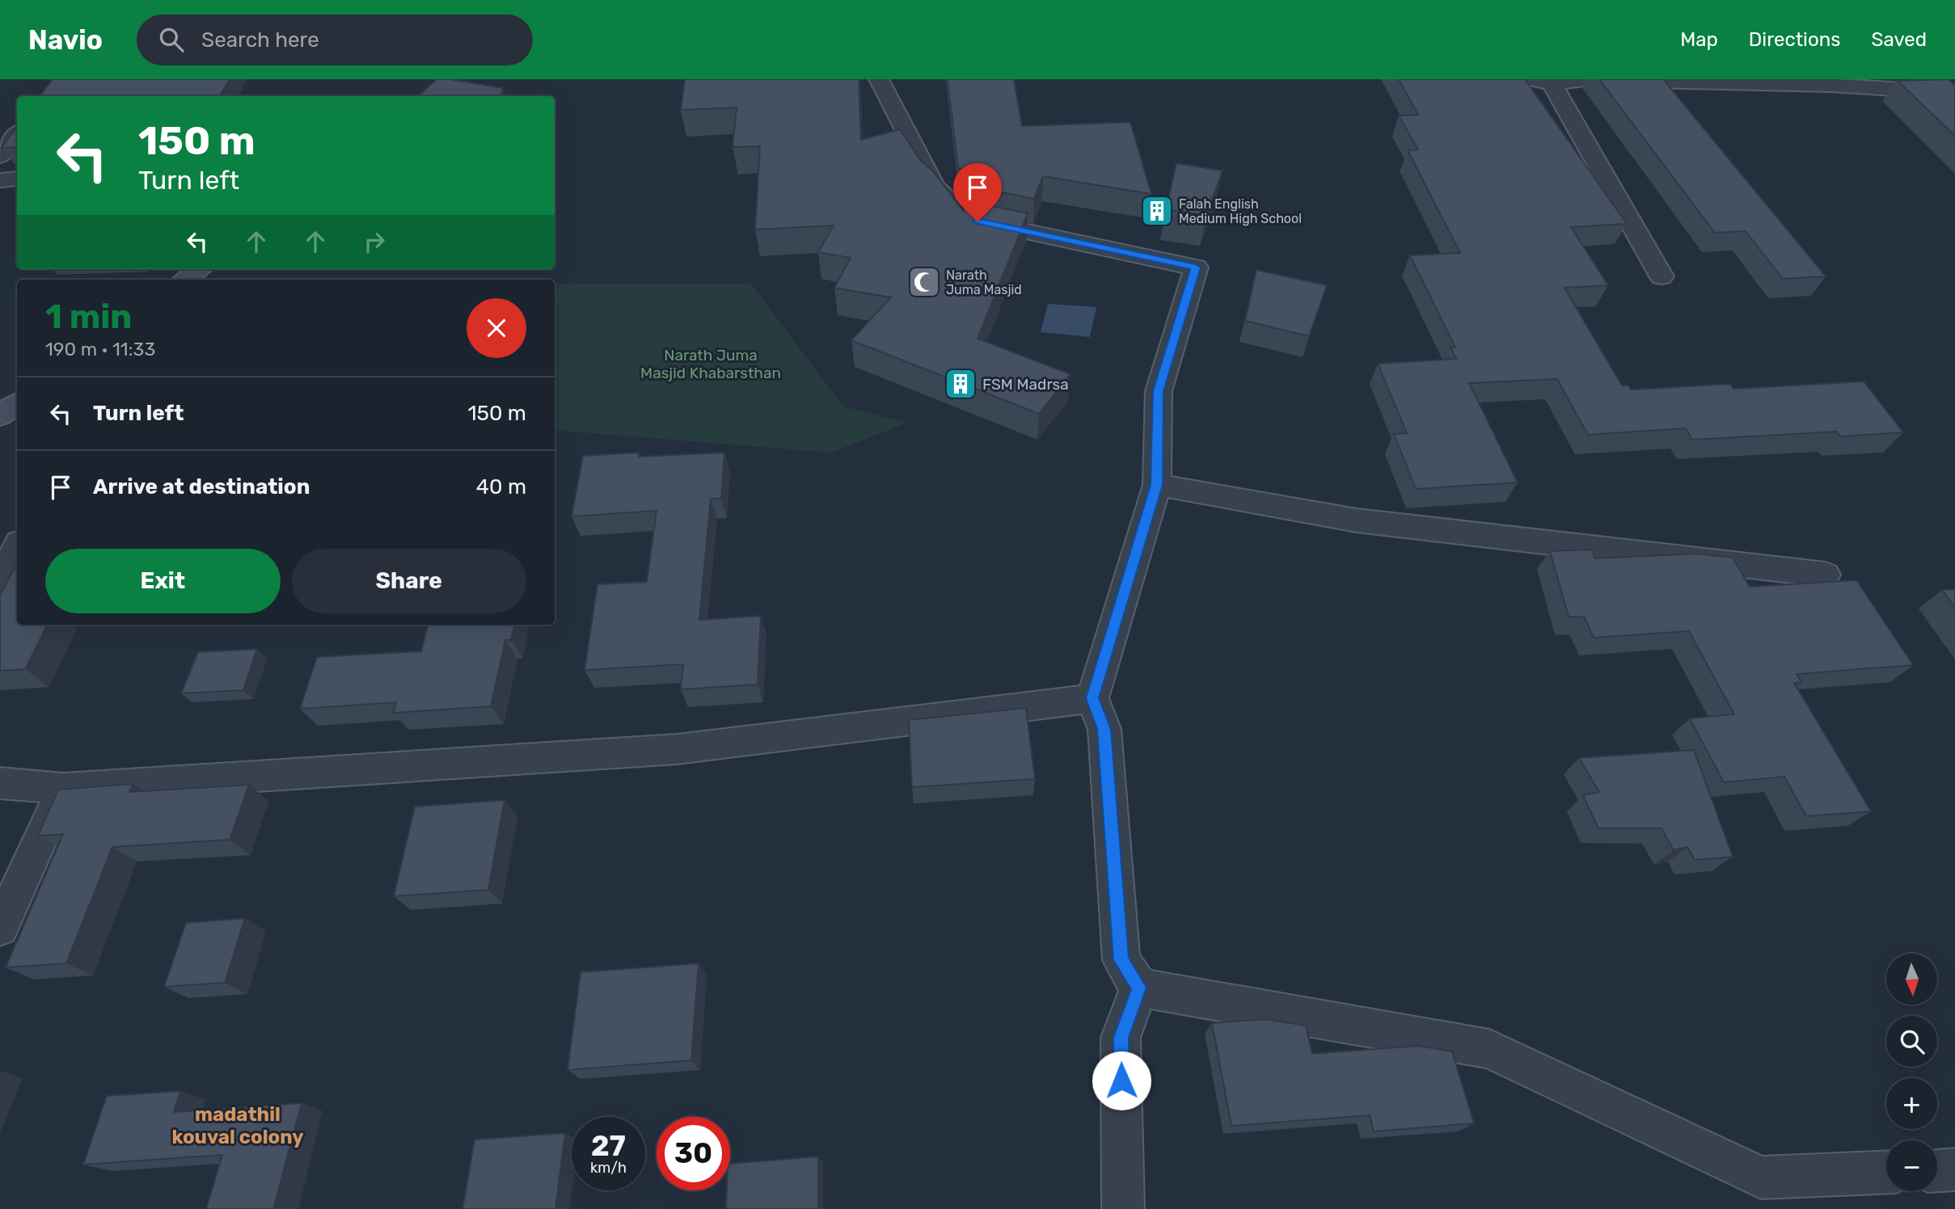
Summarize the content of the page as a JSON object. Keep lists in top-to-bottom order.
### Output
{
  "districts": ["madathil kouval colony"],
  "parks": ["Narath Juma Masjid Khabarsthan"],
  "places": {
    "building": ["Falah English Medium High School", "FSM Madrsa"],
    "mosque": ["Narath Juma Masjid"]
  },
  "north": "bottom",
  "page": {
    "header": "Navio",
    "search": "Search here",
    "nav": ["Map", "Directions", "Saved"],
    "turn": ["150 m", "Turn left"],
    "heading": ["1 min", "190 m · 11:33"],
    "list": [
      {
        "name": "Turn left",
        "value": "150 m"
      },
      {
        "name": "Arrive at destination",
        "value": "40 m"
      }
    ],
    "buttons": ["Exit", "Share"],
    "map_buttons": ["+", "−"],
    "speed": "27 km/h",
    "limit": "30"
  }
}
